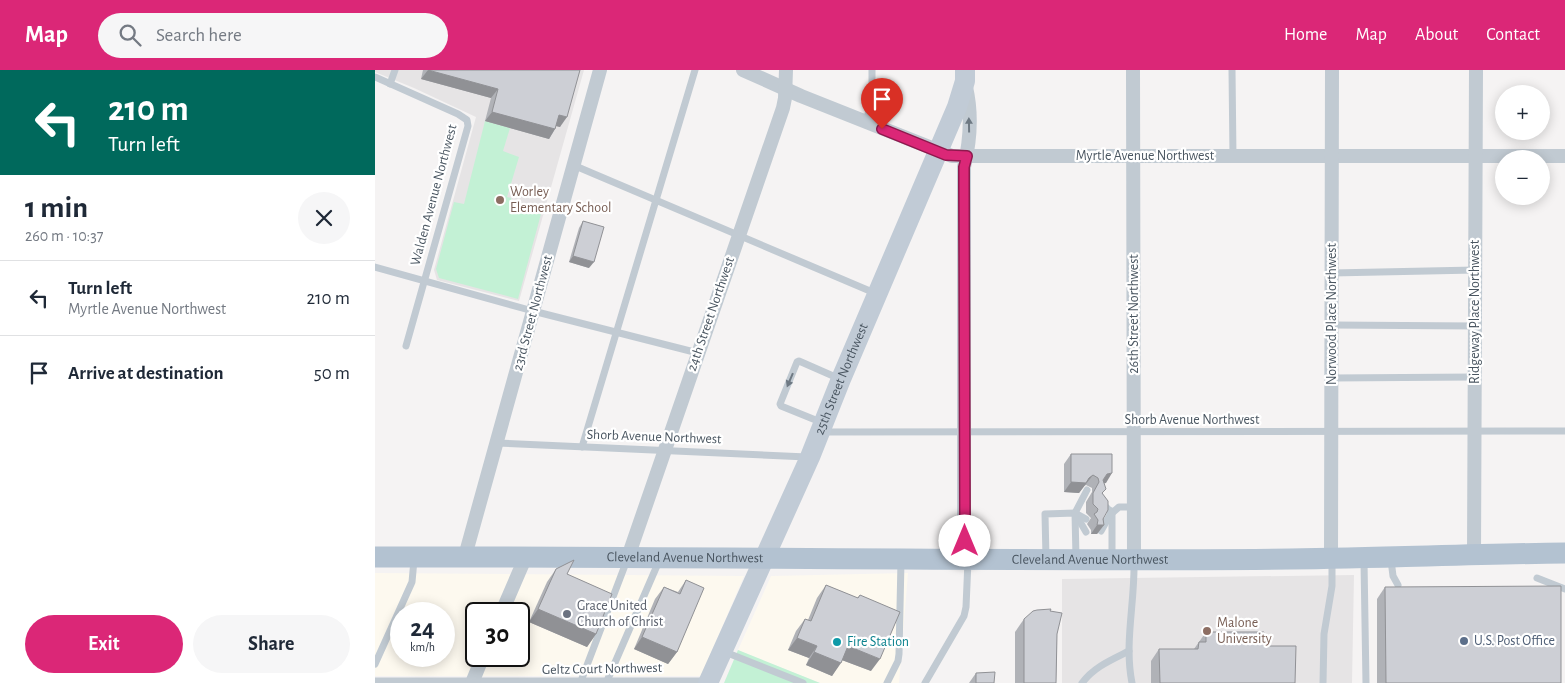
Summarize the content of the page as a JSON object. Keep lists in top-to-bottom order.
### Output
{
  "streets": {
    "main road": ["Cleveland Avenue Northwest"],
    "street": [
      "Myrtle Avenue Northwest",
      "Ridgeway Place Northwest",
      "23rd Street Northwest",
      "24th Street Northwest",
      "26th Street Northwest",
      "Norwood Place Northwest",
      "25th Street Northwest"
    ],
    "lane": ["Walden Avenue Northwest", "Shorb Avenue Northwest", "Geltz Court Northwest"]
  },
  "crossings": [
    ["Myrtle Avenue Northwest", "Ridgeway Place Northwest"],
    ["Myrtle Avenue Northwest", "24th Street Northwest"],
    ["Myrtle Avenue Northwest", "26th Street Northwest"],
    ["Myrtle Avenue Northwest", "Norwood Place Northwest"],
    ["Myrtle Avenue Northwest", "25th Street Northwest"],
    ["Ridgeway Place Northwest", "Shorb Avenue Northwest"],
    ["Ridgeway Place Northwest", "Cleveland Avenue Northwest"],
    ["23rd Street Northwest", "Shorb Avenue Northwest"],
    ["23rd Street Northwest", "Cleveland Avenue Northwest"],
    ["24th Street Northwest", "Shorb Avenue Northwest"],
    ["24th Street Northwest", "Cleveland Avenue Northwest"],
    ["26th Street Northwest", "Shorb Avenue Northwest"],
    ["26th Street Northwest", "Cleveland Avenue Northwest"],
    ["Norwood Place Northwest", "Shorb Avenue Northwest"],
    ["Norwood Place Northwest", "Cleveland Avenue Northwest"],
    ["25th Street Northwest", "Shorb Avenue Northwest"],
    ["25th Street Northwest", "Cleveland Avenue Northwest"],
    ["25th Street Northwest", "Geltz Court Northwest"]
  ],
  "places": [
    "Worley Elementary School",
    "Grace United Church of Christ",
    "Malone University",
    "U.S. Post Office",
    "Fire Station"
  ],
  "page": {
    "header": "Map",
    "search": "Search here",
    "nav": [
      "Home",
      "Map",
      "About",
      "Contact"
    ],
    "turn": ["210 m", "Turn left"],
    "map_buttons": ["+", "−"],
    "heading": ["1 min", "260 m · 10:37"],
    "list": [
      {
        "name": "Turn left",
        "note": "Myrtle Avenue Northwest",
        "value": "210 m"
      },
      {
        "name": "Arrive at destination",
        "value": "50 m"
      }
    ],
    "speed": "24 km/h",
    "limit": "30",
    "buttons": ["Exit", "Share"]
  }
}
